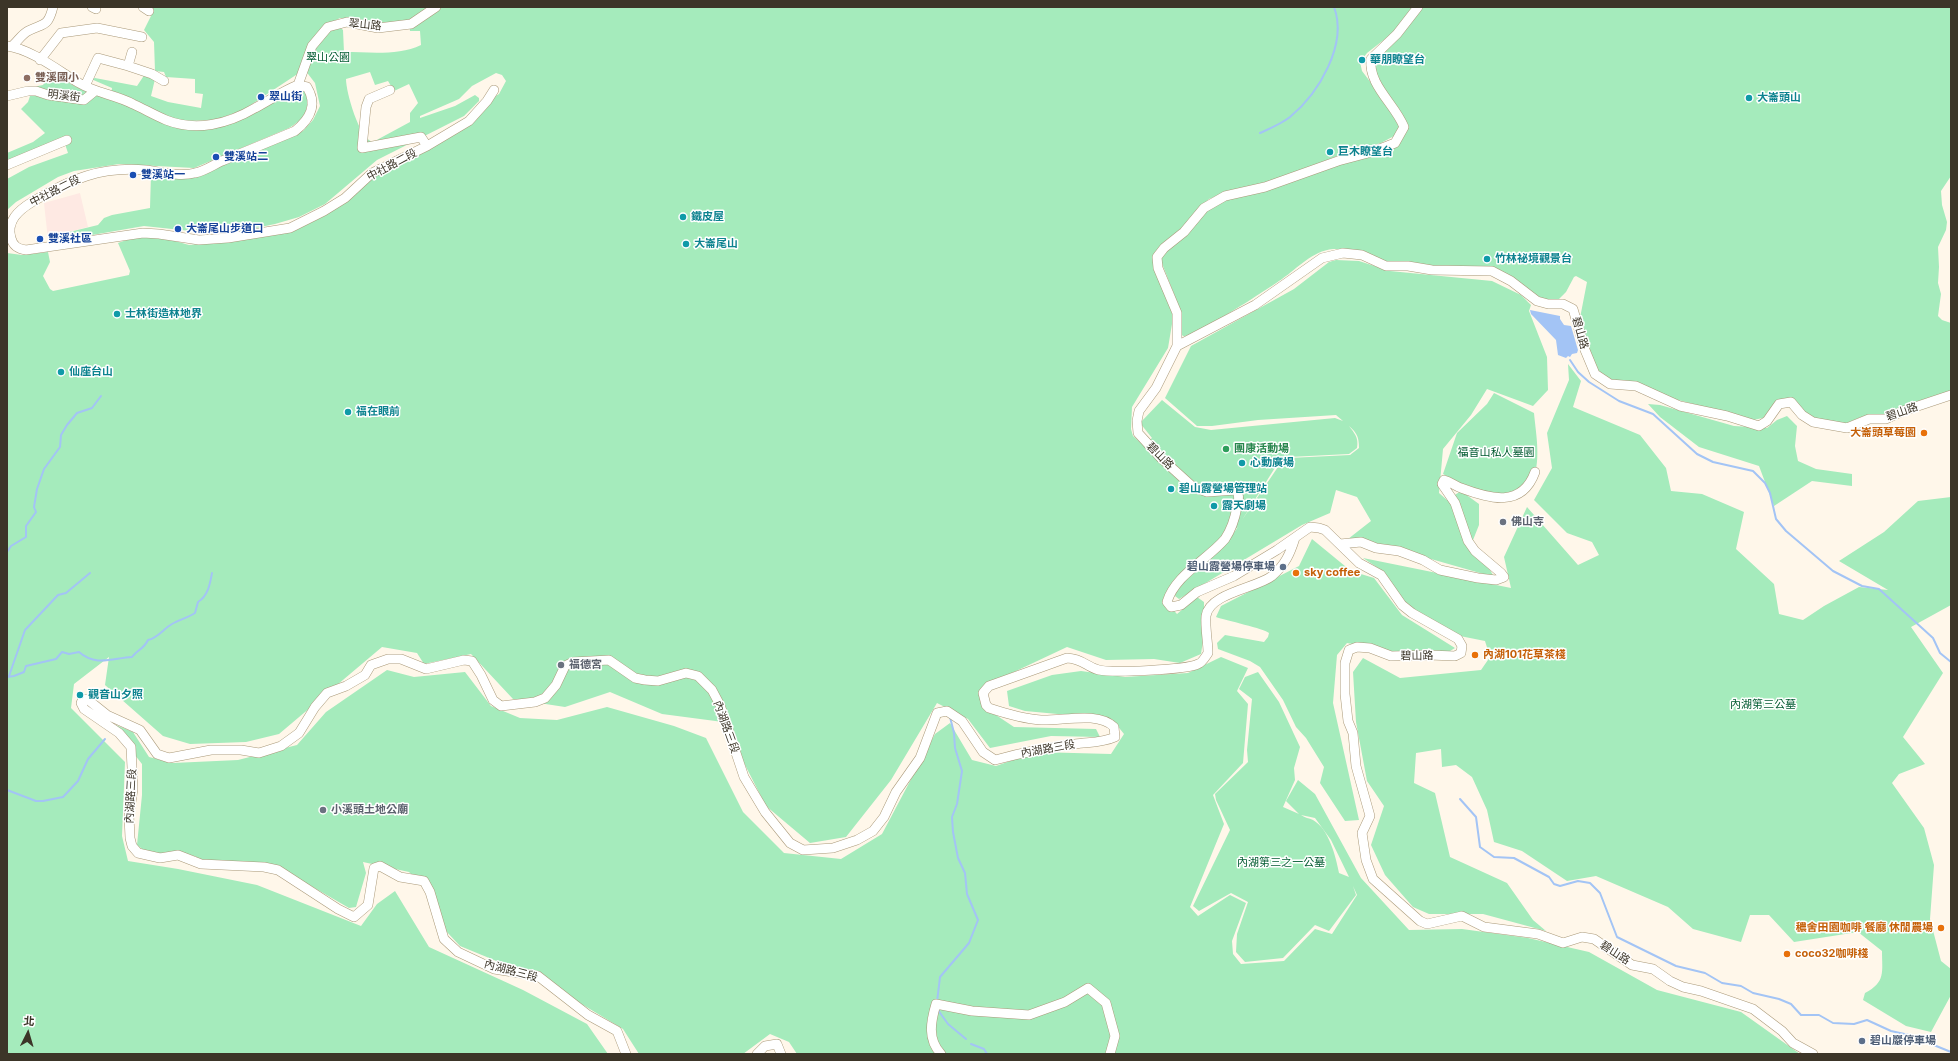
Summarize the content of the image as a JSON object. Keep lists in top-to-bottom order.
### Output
{
  "streets": {
    "street": [
      "翠山路",
      "明溪街",
      "中社路二段",
      "碧山路",
      "內湖路三段"
    ]
  },
  "crossings": [
    ["翠山路", "中社路二段"],
    ["碧山路", "內湖路三段"]
  ],
  "parks": [
    "翠山公園",
    "福音山私人墓園",
    "內湖第三公墓",
    "內湖第三之一公墓"
  ],
  "places": [
    "華朋瞭望台",
    "雙溪國小",
    "翠山街",
    "大崙頭山",
    "巨木瞭望台",
    "雙溪站二",
    "雙溪站一",
    "鐵皮屋",
    "大崙尾山步道口",
    "雙溪社區",
    "大崙尾山",
    "竹林祕境觀景台",
    "士林街造林地界",
    "仙座台山",
    "福在眼前",
    "大崙頭草莓園",
    "團康活動場",
    "心動廣場",
    "碧山露營場管理站",
    "露天劇場",
    "佛山寺",
    "碧山露營場停車場",
    "sky coffee",
    "內湖101花草茶棧",
    "福德宮",
    "觀音山夕照",
    "小溪頭土地公廟",
    "穠舍田園咖啡 餐廳 休閒農場",
    "coco32咖啡棧",
    "碧山巖停車場"
  ],
  "north": "top"
}
